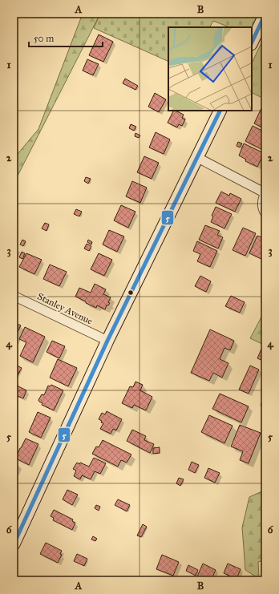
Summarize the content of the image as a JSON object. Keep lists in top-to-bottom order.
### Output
{
  "streets": {
    "street": ["Stanley Avenue"]
  },
  "lines": ["transit line 5"],
  "scale_bar": "50 m",
  "grid": {
    "columns": ["A", "B"],
    "rows": [
      "1",
      "2",
      "3",
      "4",
      "5",
      "6"
    ]
  }
}
